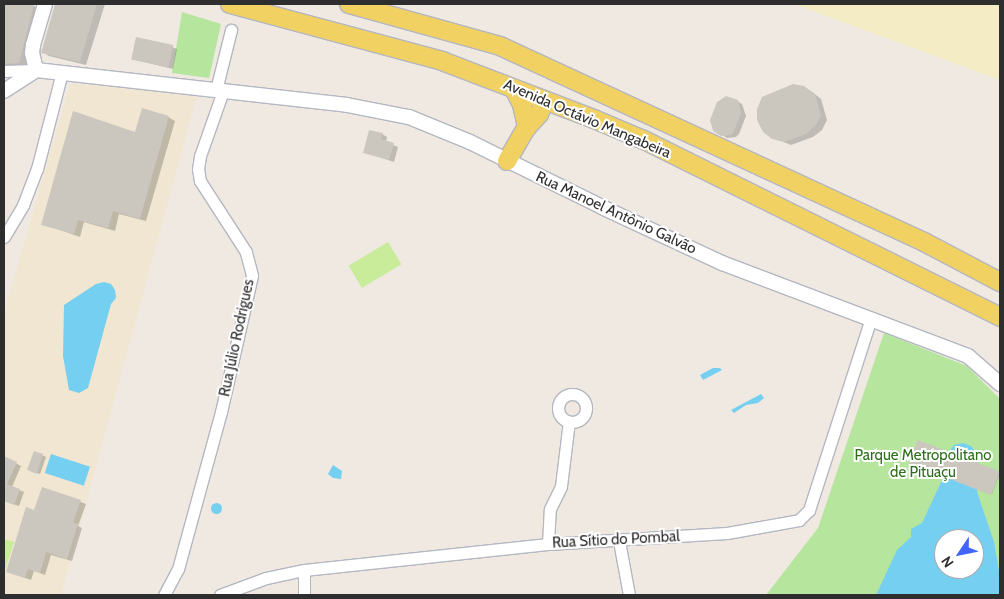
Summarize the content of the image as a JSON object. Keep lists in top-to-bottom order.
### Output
{
  "streets": {
    "main road": ["Avenida Octávio Mangabeira"],
    "street": ["Rua Manoel Antônio Galvão", "Rua Júlio Rodrigues", "Rua Sítio do Pombal"]
  },
  "crossings": [
    ["Rua Manoel Antônio Galvão", "Rua Júlio Rodrigues"],
    ["Rua Manoel Antônio Galvão", "Rua Sítio do Pombal"]
  ],
  "parks": ["Parque Metropolitano de Pituaçu"],
  "north": "bottom left"
}
